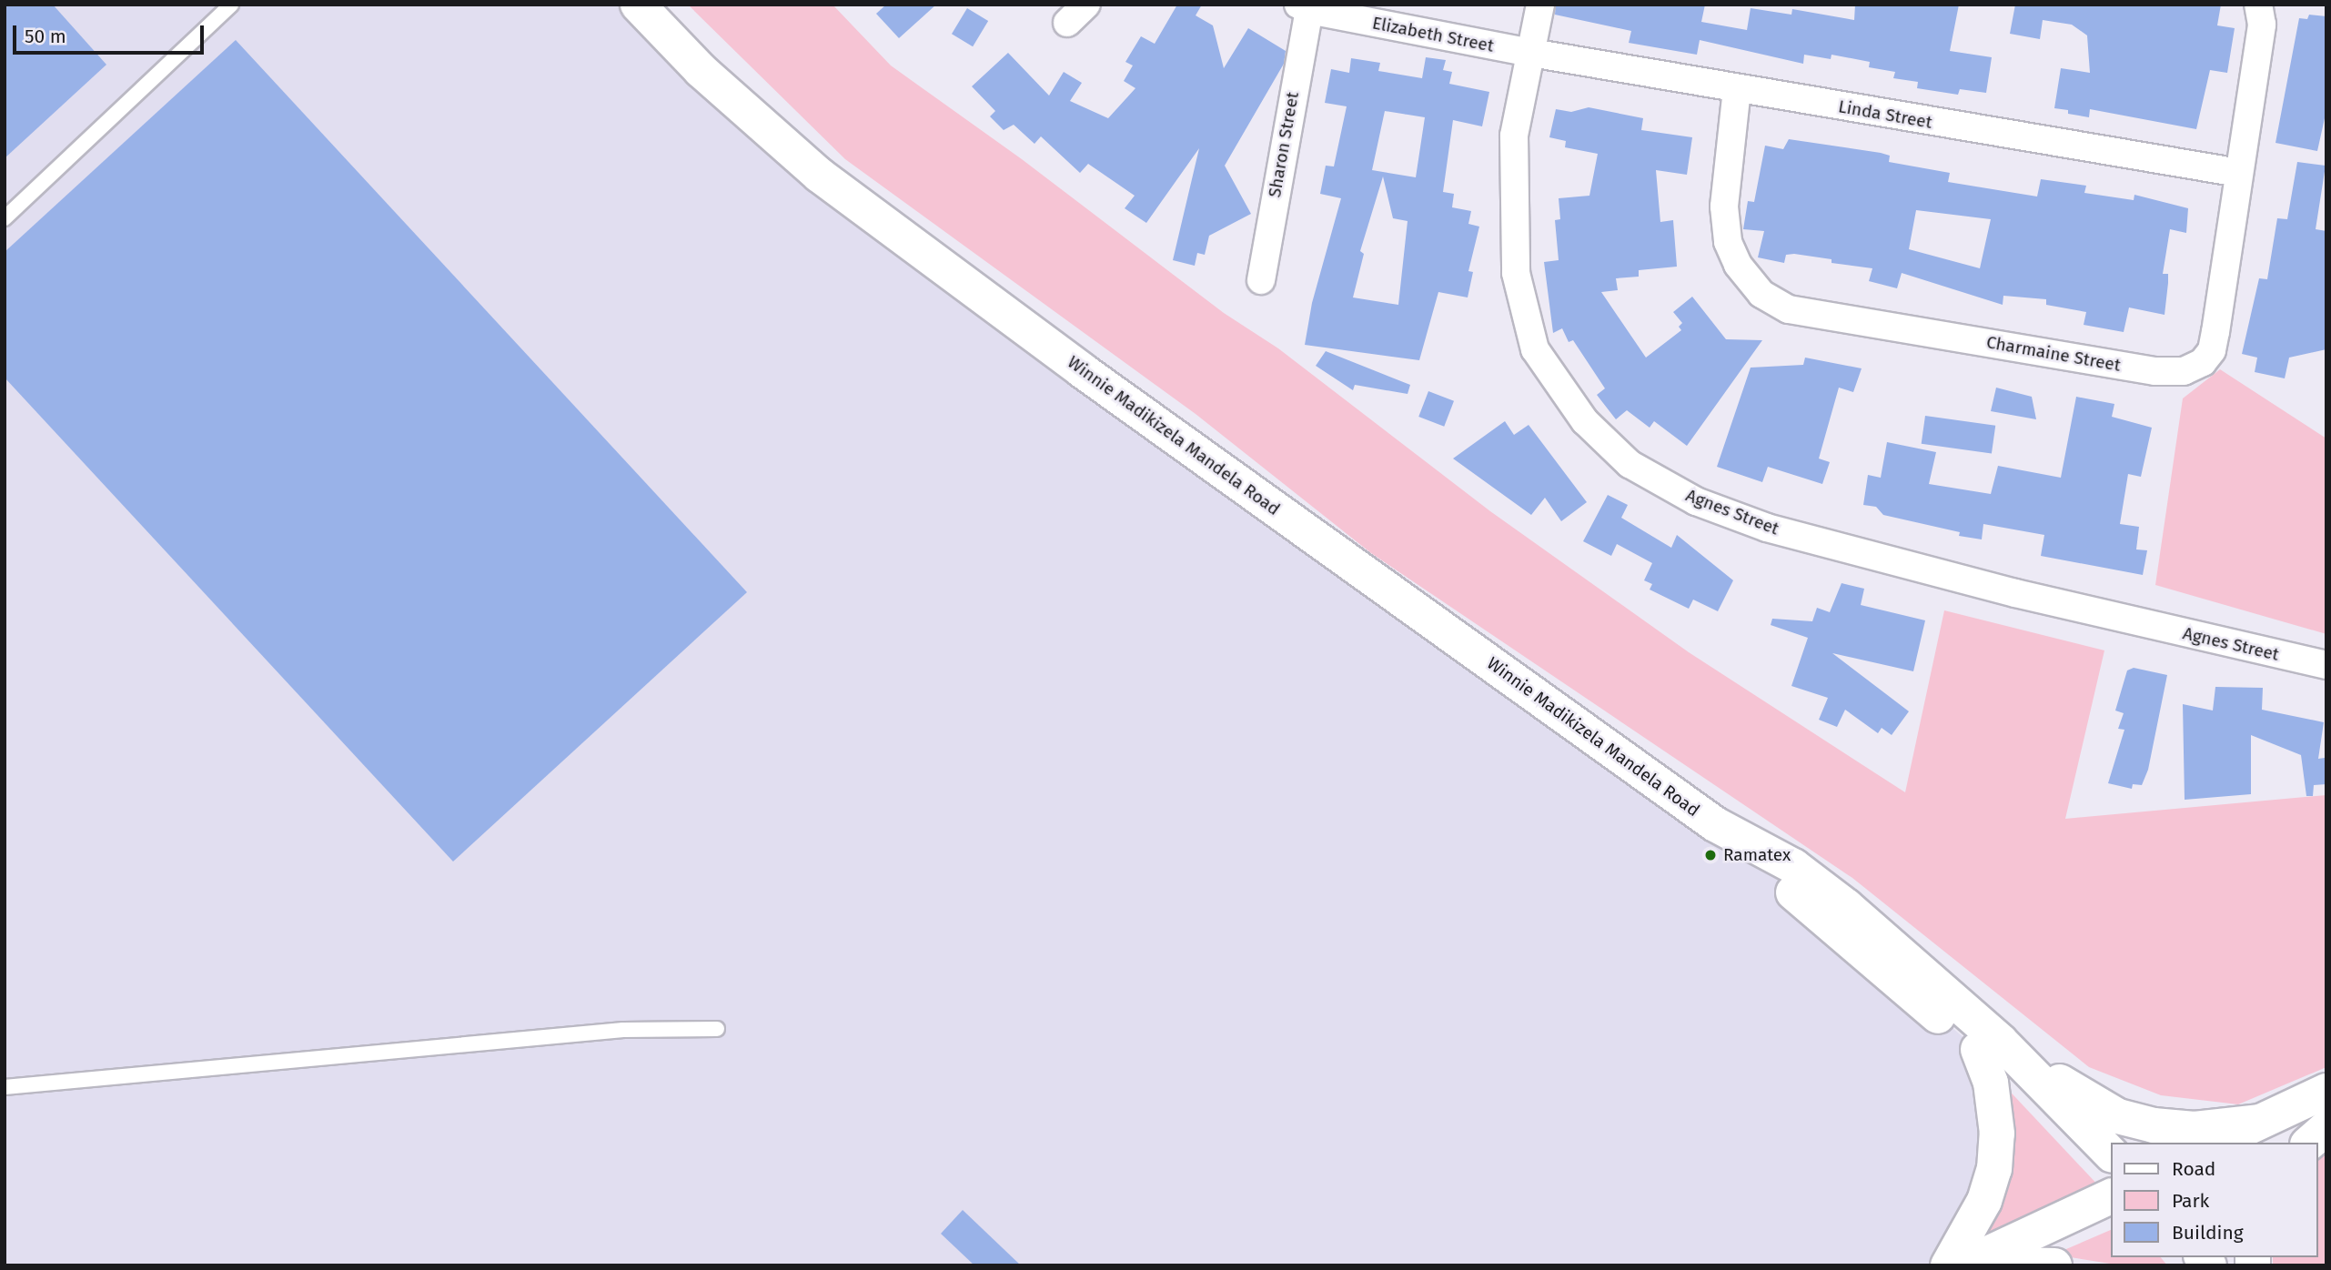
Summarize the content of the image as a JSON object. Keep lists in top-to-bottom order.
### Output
{
  "streets": {
    "main road": ["Winnie Madikizela Mandela Road"],
    "street": [
      "Elizabeth Street",
      "Linda Street",
      "Sharon Street",
      "Charmaine Street",
      "Agnes Street"
    ]
  },
  "crossings": [
    ["Elizabeth Street", "Linda Street"],
    ["Elizabeth Street", "Sharon Street"],
    ["Elizabeth Street", "Agnes Street"],
    ["Linda Street", "Charmaine Street"],
    ["Linda Street", "Agnes Street"]
  ],
  "places": ["Ramatex"],
  "legend": ["Road", "Park", "Building"],
  "scale_bar": "50 m"
}
